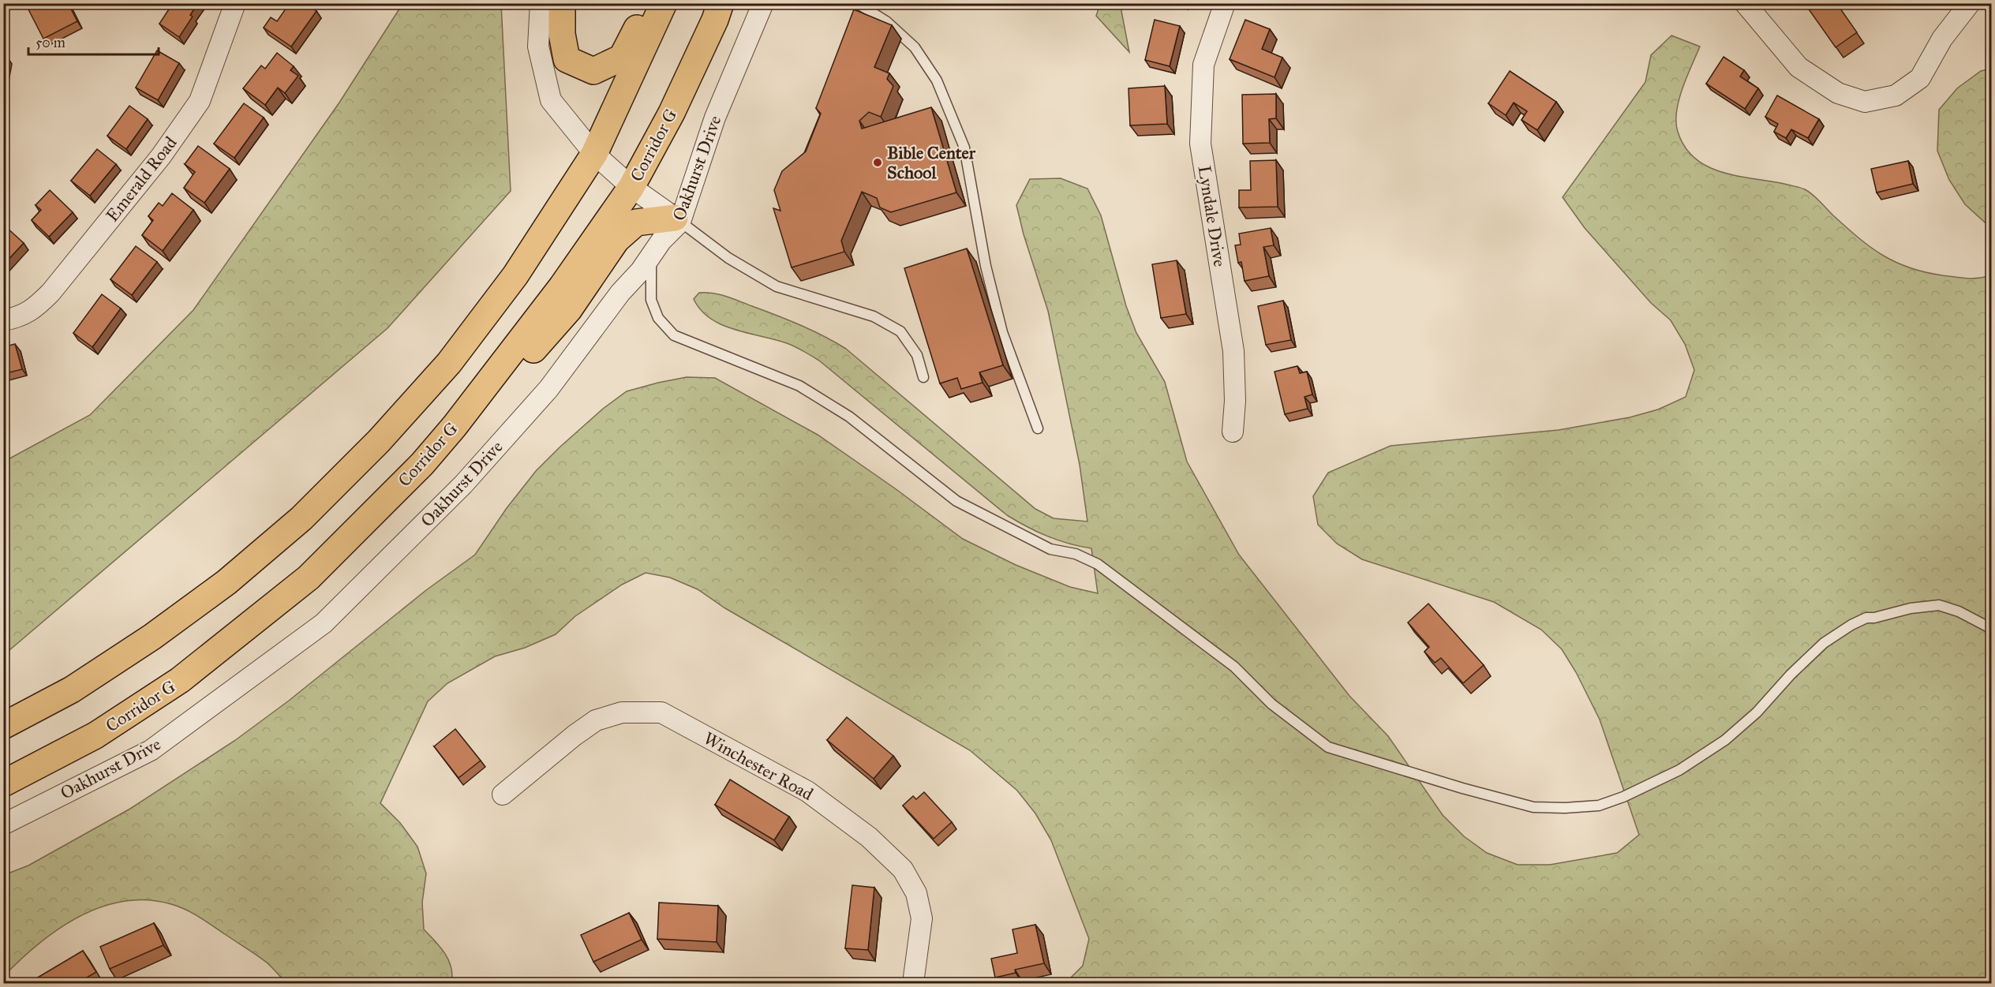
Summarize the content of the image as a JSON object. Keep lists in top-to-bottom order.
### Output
{
  "streets": {
    "highway": ["Corridor G"],
    "street": [
      "Oakhurst Drive",
      "Emerald Road",
      "Lyndale Drive",
      "Winchester Road"
    ]
  },
  "places": ["Bible Center School"],
  "scale_bar": "50 m"
}
